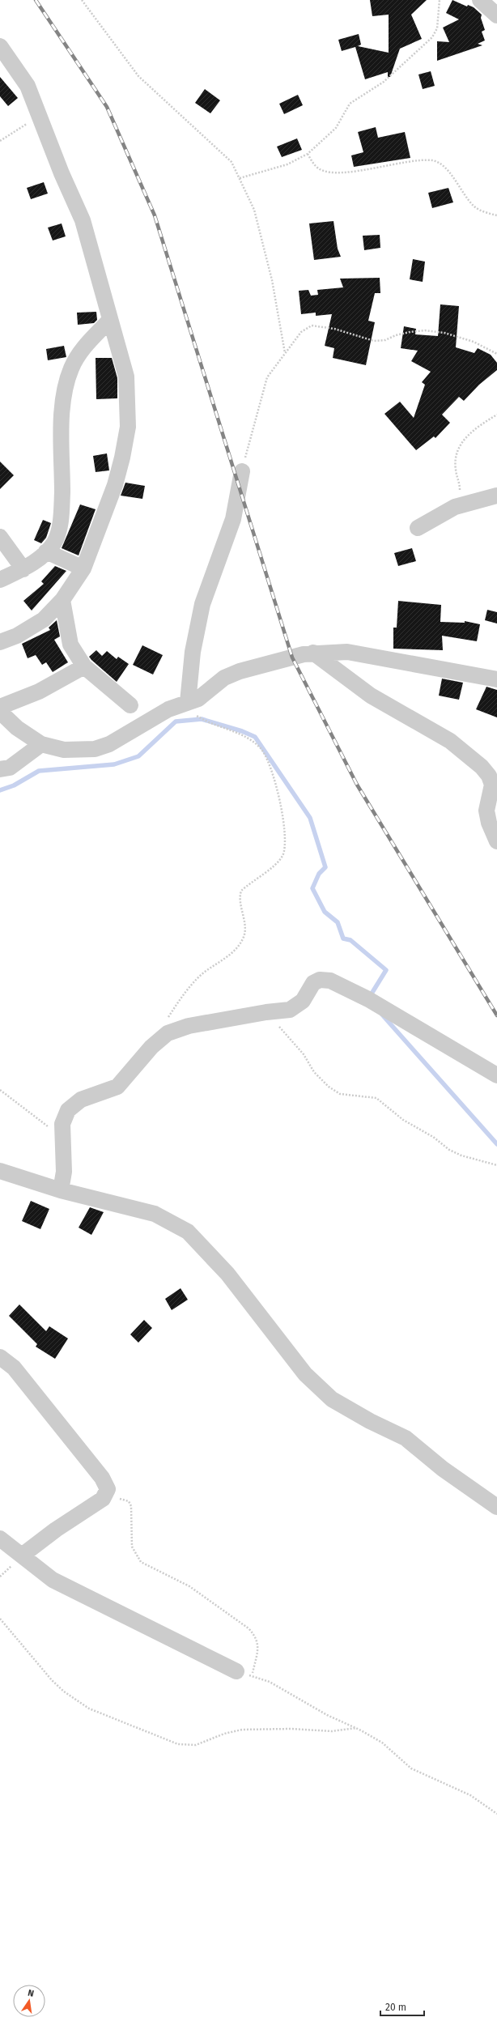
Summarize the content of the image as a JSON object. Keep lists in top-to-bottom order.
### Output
{
  "scale_bar": "20 m",
  "north": "top"
}
